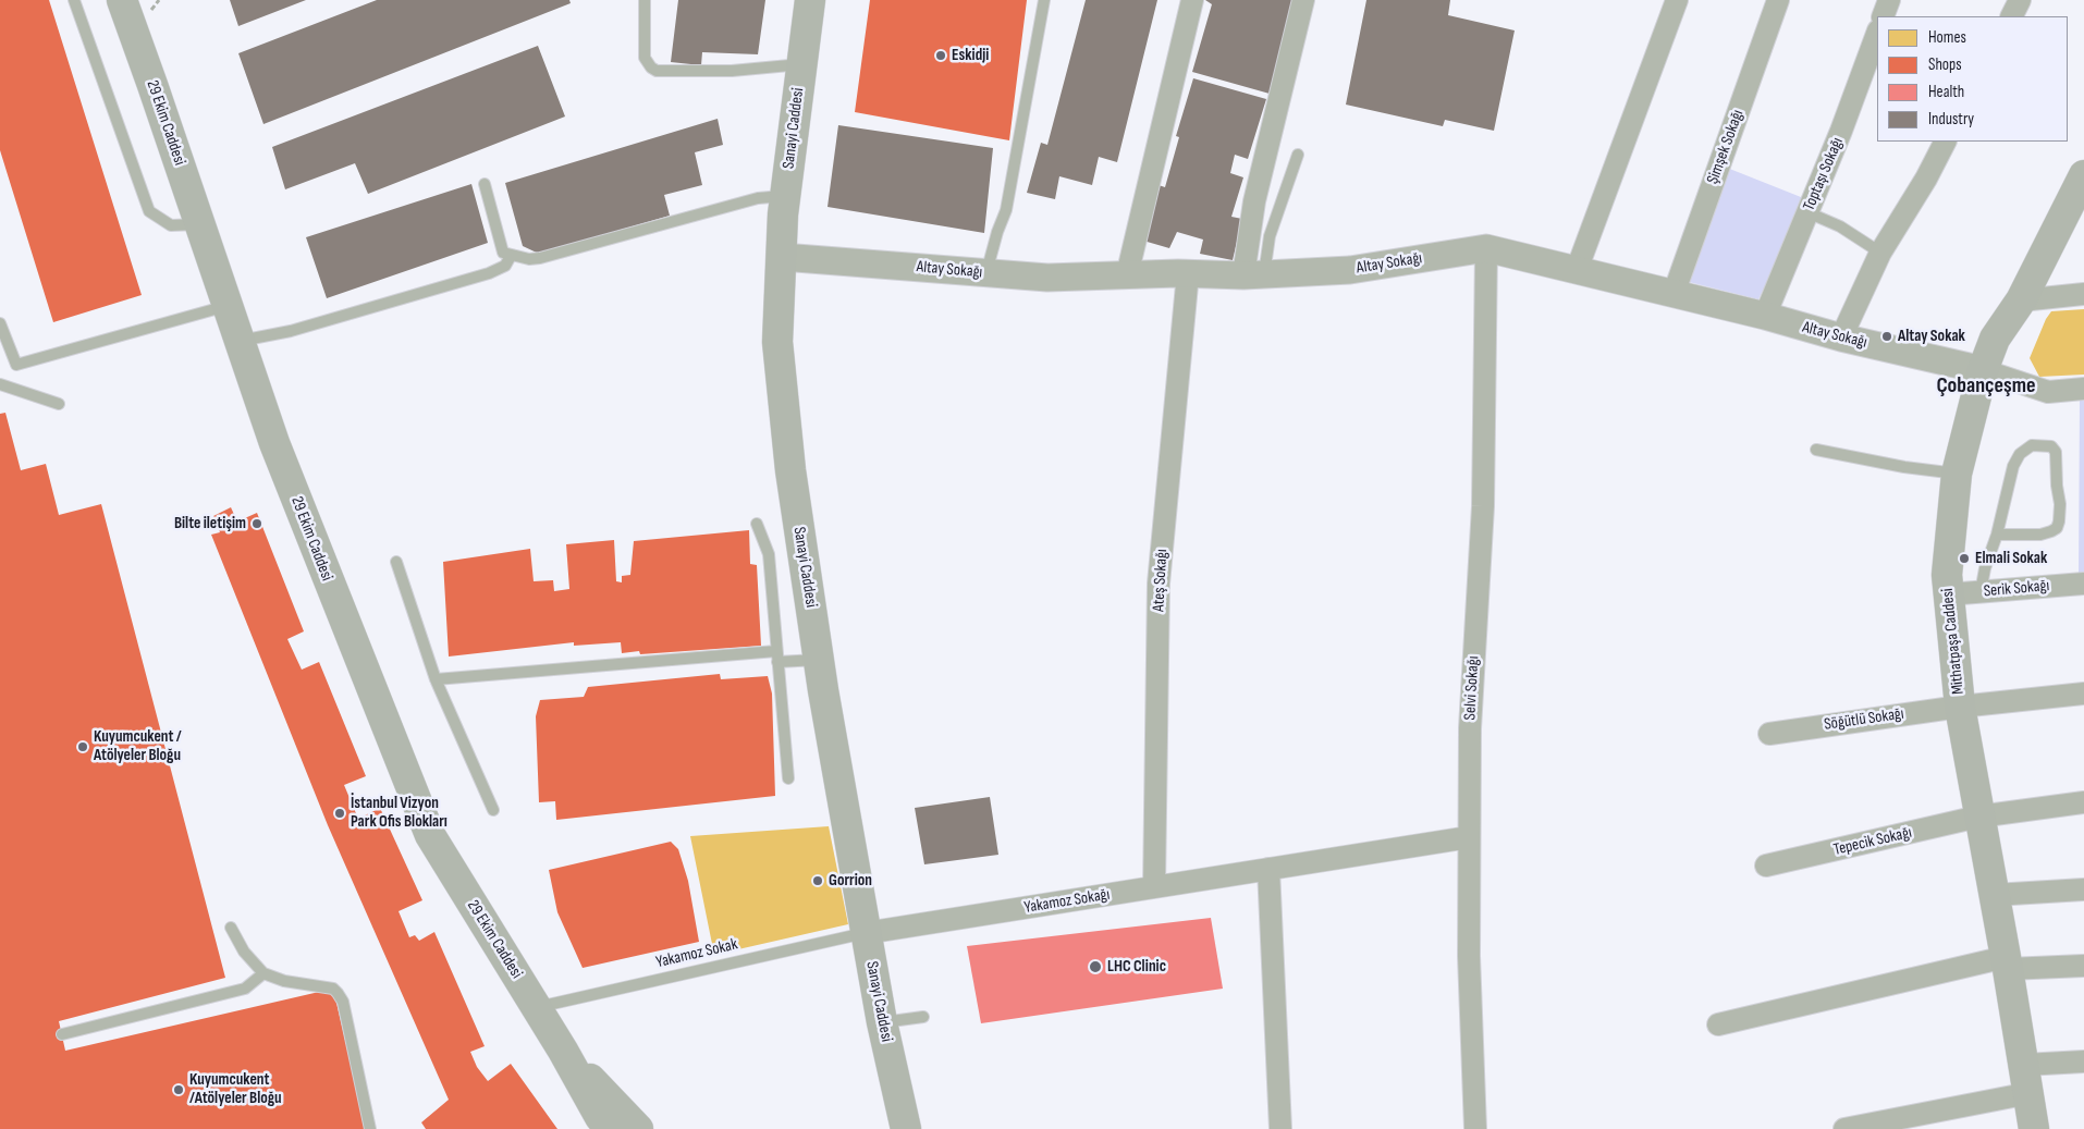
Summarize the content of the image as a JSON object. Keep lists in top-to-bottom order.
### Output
{
  "streets": {
    "main road": ["29 Ekim Caddesi", "Sanayi Caddesi", "Mithatpaşa Caddesi"],
    "street": [
      "Şimşek Sokağı",
      "Toptaşı Sokağı",
      "Altay Sokağı",
      "Ateş Sokağı",
      "Serik Sokağı",
      "Selvi Sokağı",
      "Söğütlü Sokağı",
      "Tepecik Sokağı",
      "Yakamoz Sokağı"
    ],
    "lane": ["Yakamoz Sokak"]
  },
  "crossings": [
    ["29 Ekim Caddesi", "Yakamoz Sokak"],
    ["Sanayi Caddesi", "Altay Sokağı"],
    ["Sanayi Caddesi", "Yakamoz Sokağı"],
    ["Sanayi Caddesi", "Yakamoz Sokak"],
    ["Şimşek Sokağı", "Altay Sokağı"],
    ["Toptaşı Sokağı", "Altay Sokağı"],
    ["Altay Sokağı", "Ateş Sokağı"],
    ["Altay Sokağı", "Mithatpaşa Caddesi"],
    ["Altay Sokağı", "Selvi Sokağı"],
    ["Ateş Sokağı", "Yakamoz Sokağı"],
    ["Serik Sokağı", "Mithatpaşa Caddesi"],
    ["Mithatpaşa Caddesi", "Söğütlü Sokağı"],
    ["Mithatpaşa Caddesi", "Tepecik Sokağı"],
    ["Selvi Sokağı", "Yakamoz Sokağı"],
    ["Yakamoz Sokağı", "Yakamoz Sokak"]
  ],
  "districts": ["Çobançeşme"],
  "places": [
    "Eskidji",
    "Altay Sokak",
    "Bilte iletişim",
    "Elmali Sokak",
    "Kuyumcukent / Atölyeler Bloğu",
    "İstanbul Vizyon Park Ofis Blokları",
    "Gorrion",
    "LHC Clinic",
    "Kuyumcukent /Atölyeler Bloğu"
  ],
  "legend": [
    "Homes",
    "Shops",
    "Health",
    "Industry"
  ]
}
